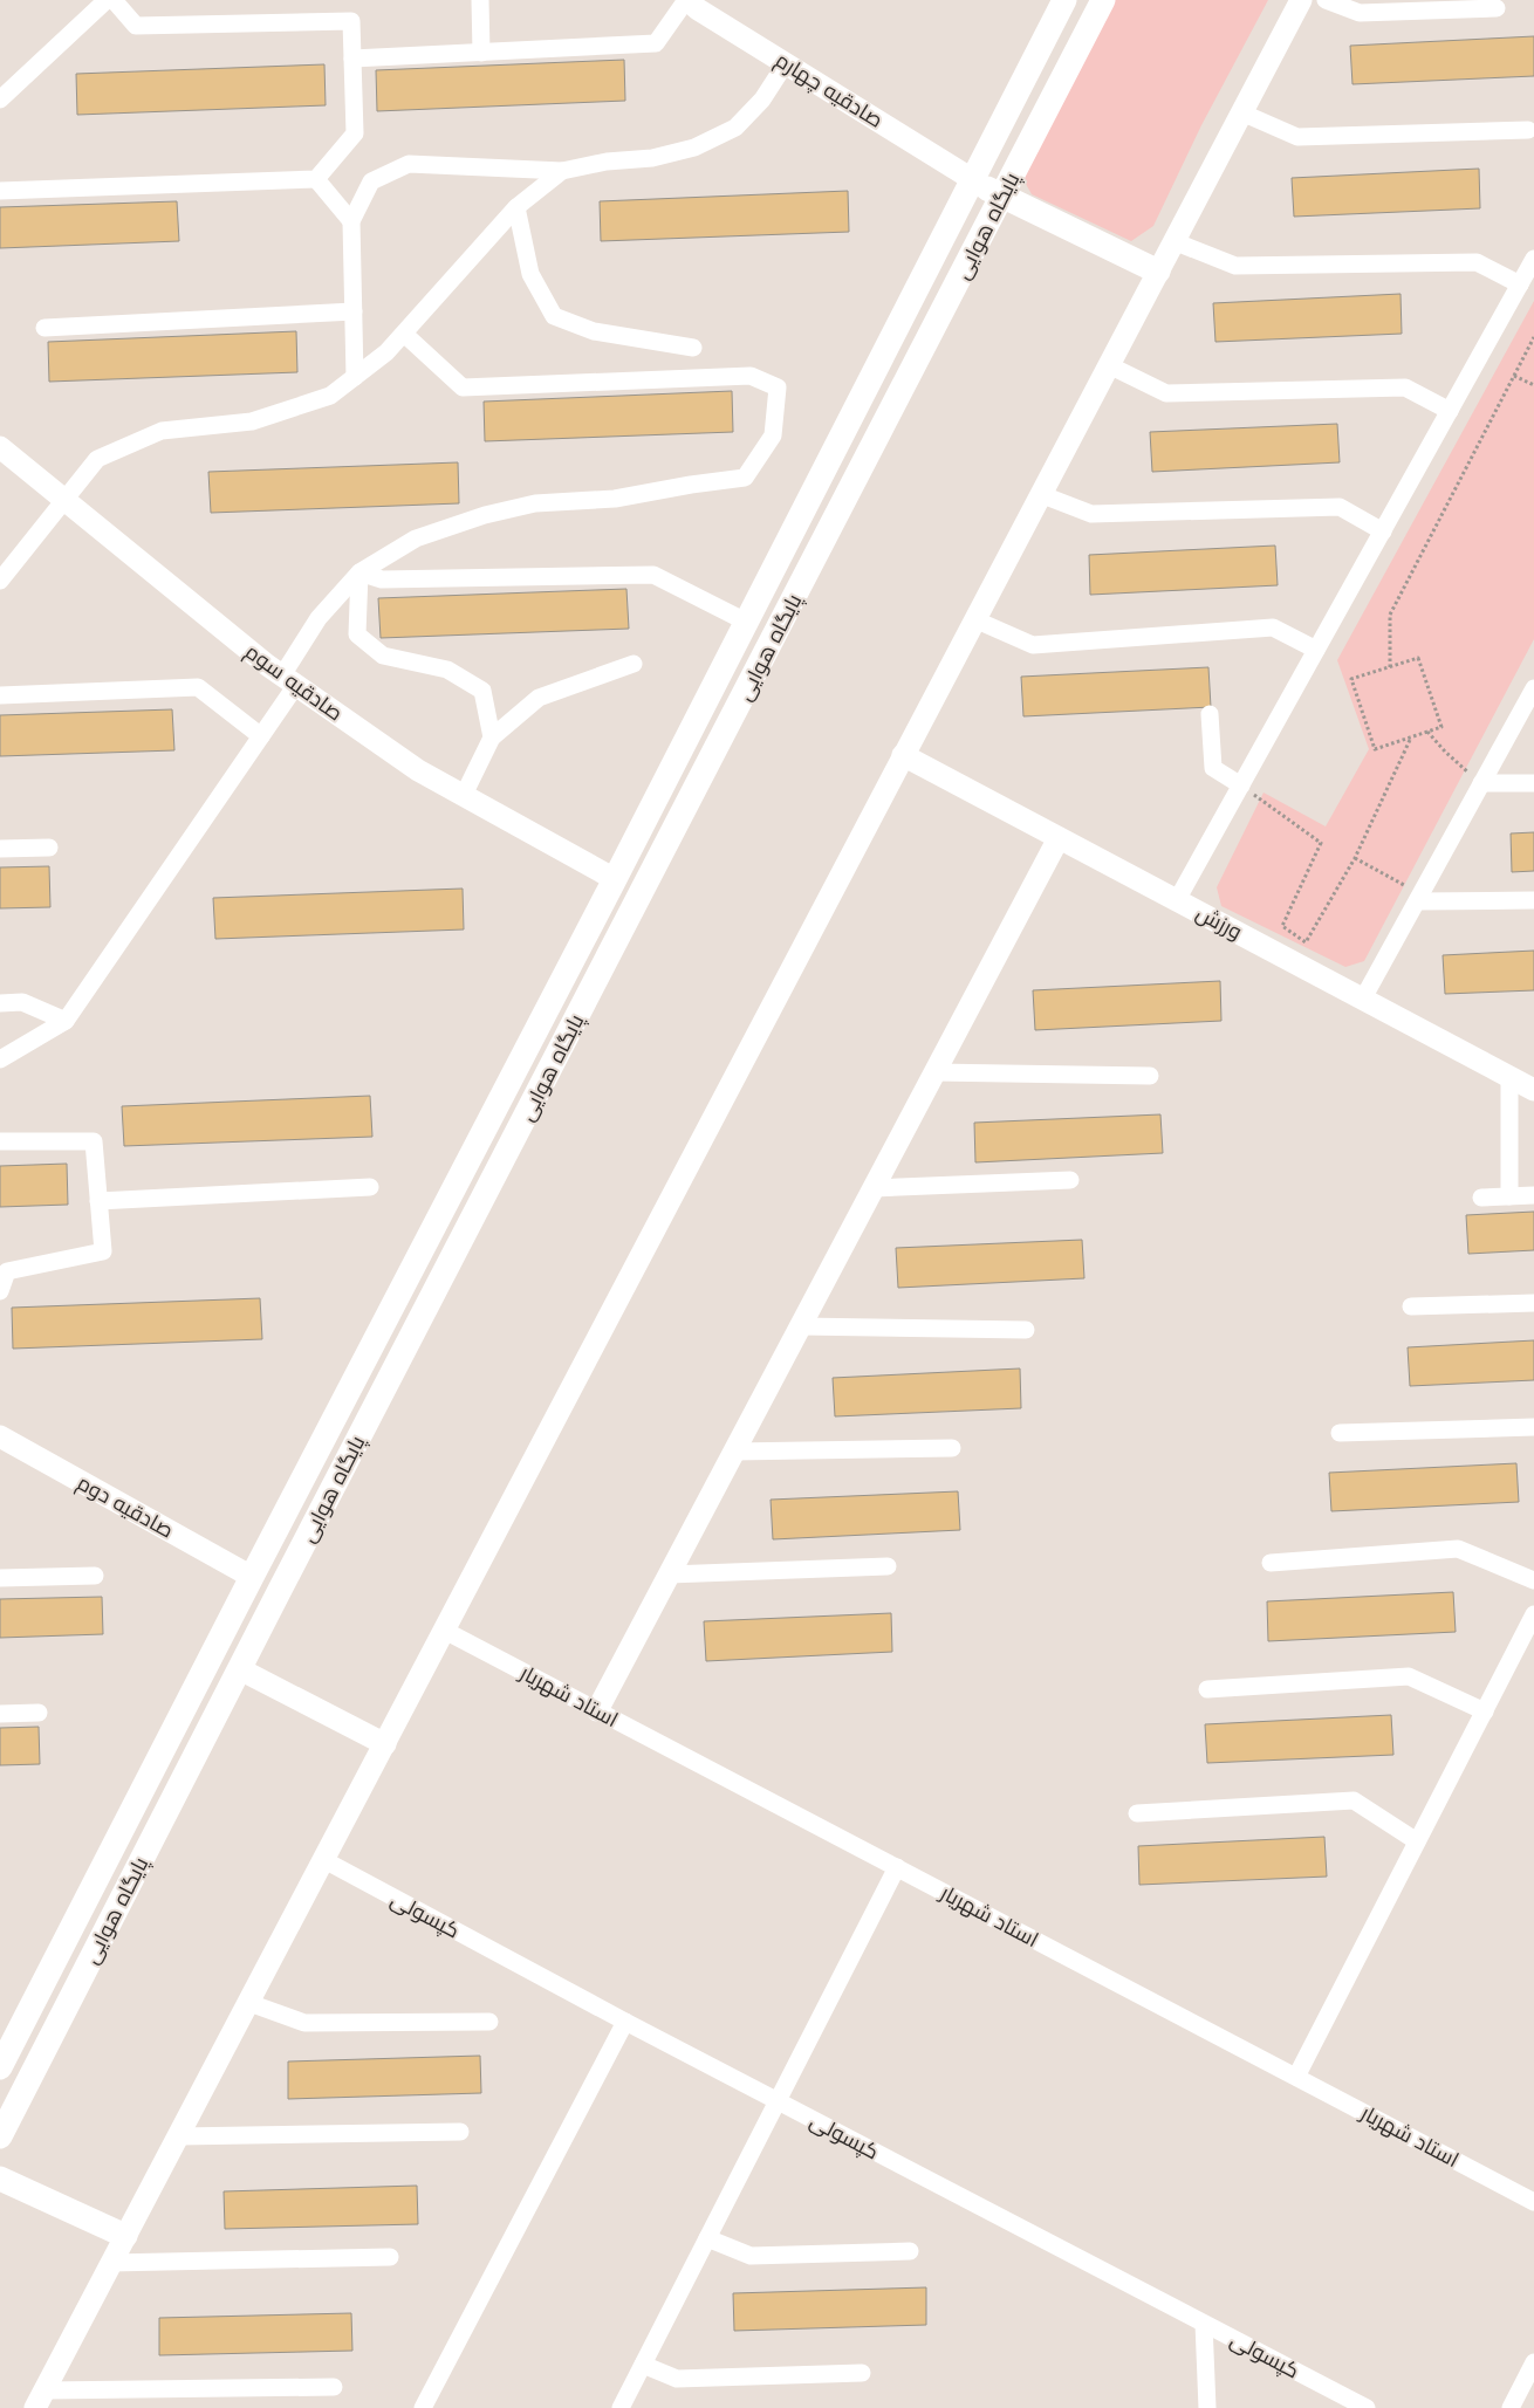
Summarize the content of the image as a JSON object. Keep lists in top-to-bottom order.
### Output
{
  "streets": {
    "main road": ["پایگاه هوایی"],
    "street": [
      "صادقیه چهارم",
      "صادقیه سوم",
      "ورزش",
      "صادقیه دوم",
      "استاد شهریار",
      "کپسولی"
    ]
  },
  "crossings": [
    ["صادقیه چهارم", "پایگاه هوایی"],
    ["پایگاه هوایی", "صادقیه سوم"],
    ["پایگاه هوایی", "صادقیه دوم"]
  ]
}
